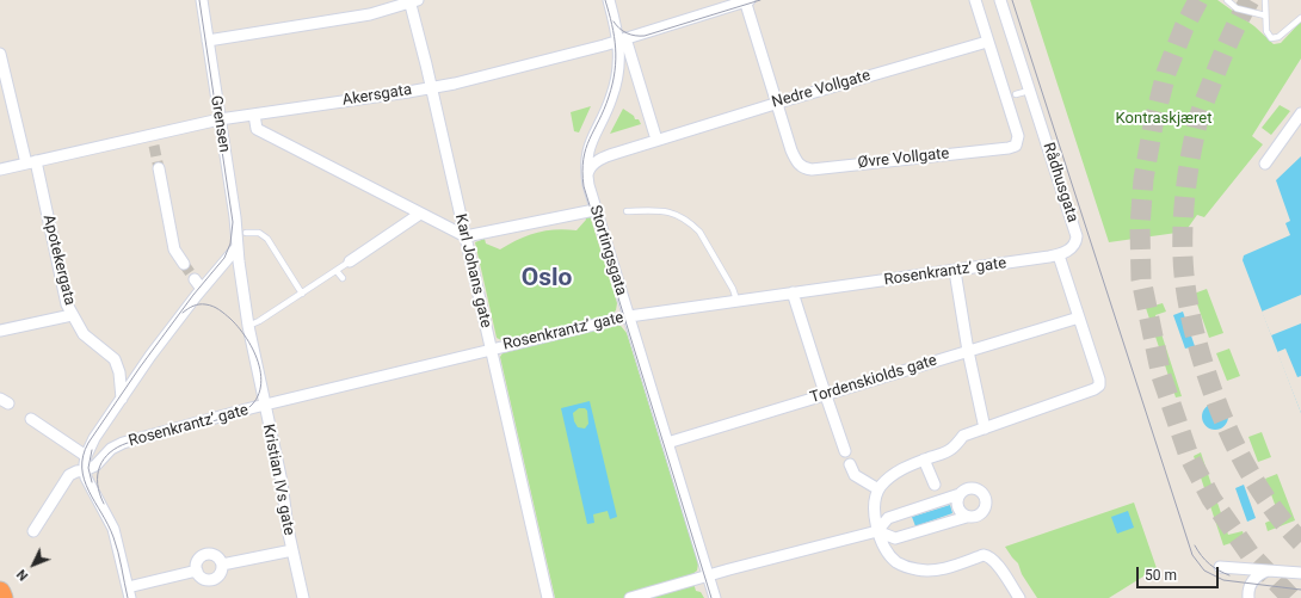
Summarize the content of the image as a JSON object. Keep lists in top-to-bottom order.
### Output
{
  "streets": {
    "street": [
      "Nedre Vollgate",
      "Akersgata",
      "Grensen",
      "Øvre Vollgate",
      "Rådhusgata",
      "Stortingsgata",
      "Apotekergata",
      "Karl Johans gate",
      "Rosenkrantz’ gate",
      "Tordenskiolds gate",
      "Kristian IVs gate"
    ]
  },
  "crossings": [
    ["Nedre Vollgate", "Øvre Vollgate"],
    ["Nedre Vollgate", "Rådhusgata"],
    ["Nedre Vollgate", "Stortingsgata"],
    ["Akersgata", "Grensen"],
    ["Akersgata", "Stortingsgata"],
    ["Akersgata", "Apotekergata"],
    ["Akersgata", "Karl Johans gate"],
    ["Grensen", "Kristian IVs gate"],
    ["Øvre Vollgate", "Rådhusgata"],
    ["Rådhusgata", "Rosenkrantz’ gate"],
    ["Stortingsgata", "Rosenkrantz’ gate"],
    ["Stortingsgata", "Tordenskiolds gate"],
    ["Karl Johans gate", "Rosenkrantz’ gate"],
    ["Rosenkrantz’ gate", "Kristian IVs gate"]
  ],
  "districts": ["Oslo"],
  "parks": ["Kontraskjæret"],
  "scale_bar": "50 m",
  "north": "bottom left"
}
